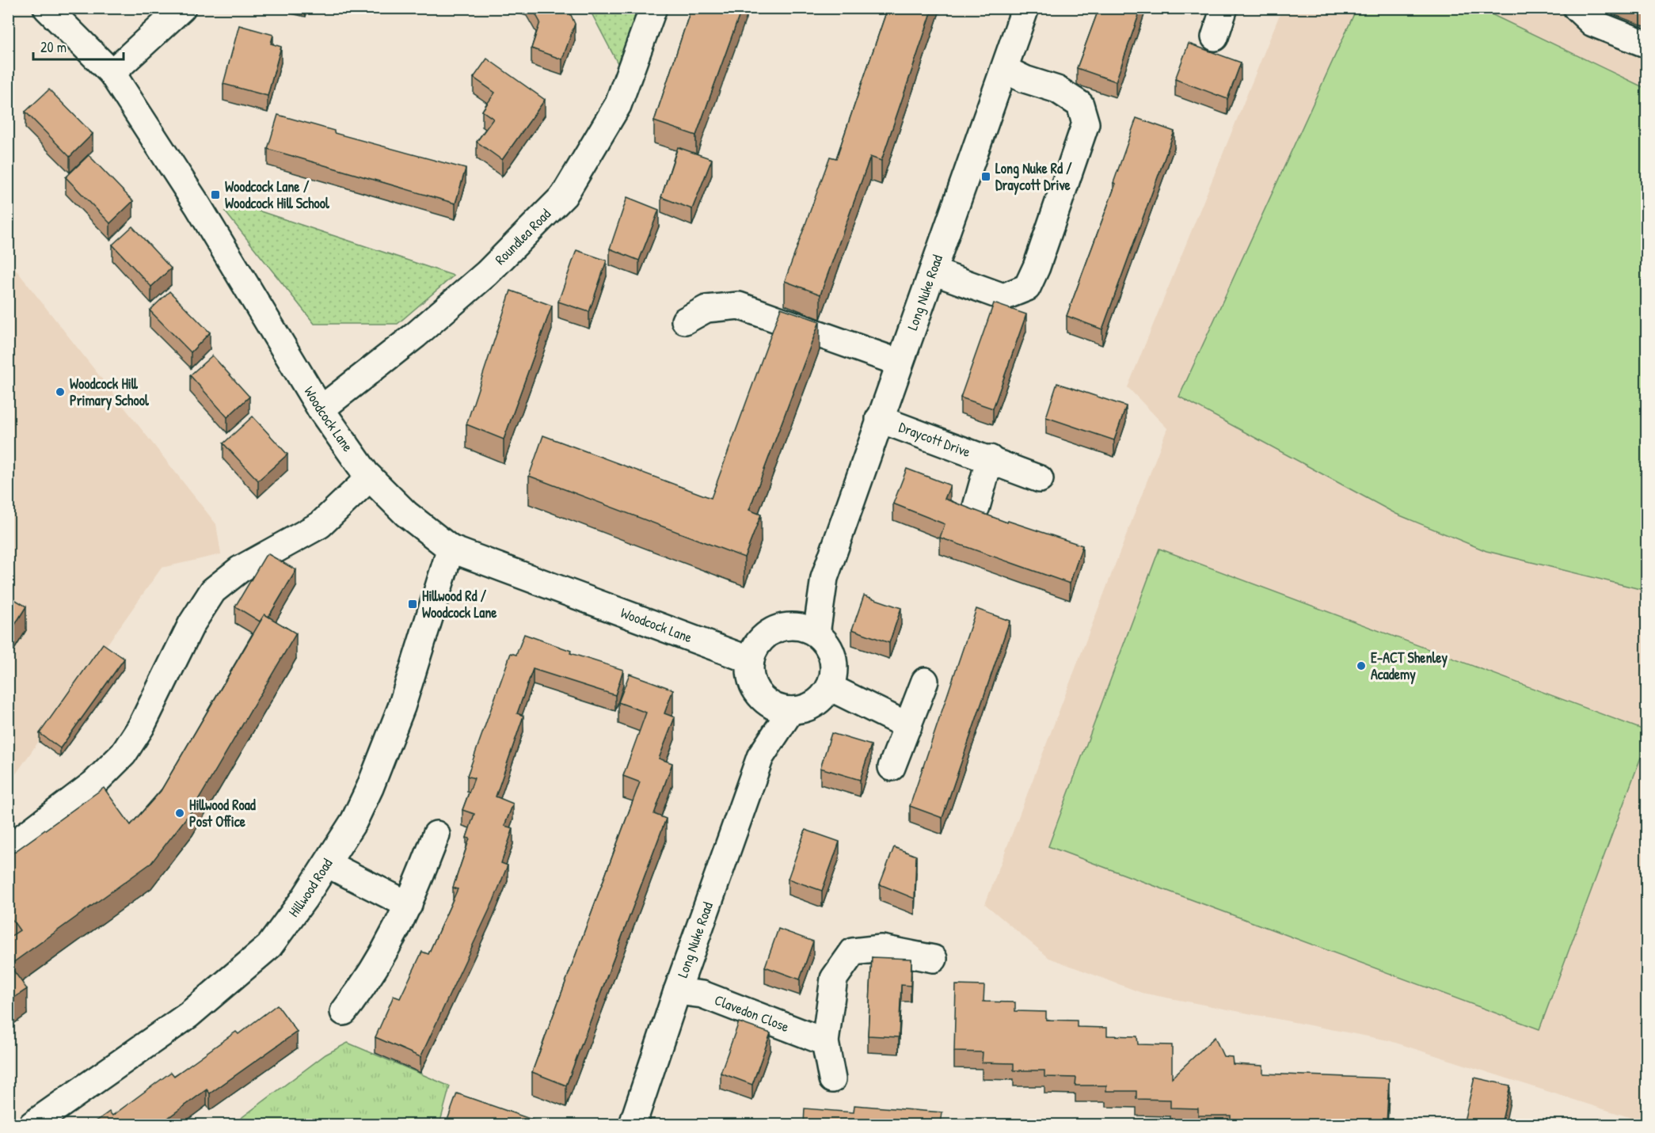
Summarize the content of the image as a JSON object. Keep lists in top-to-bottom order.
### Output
{
  "streets": {
    "street": [
      "Roundlea Road",
      "Long Nuke Road",
      "Woodcock Lane",
      "Draycott Drive",
      "Hillwood Road",
      "Clavedon Close"
    ]
  },
  "crossings": [
    ["Roundlea Road", "Woodcock Lane"],
    ["Long Nuke Road", "Woodcock Lane"],
    ["Long Nuke Road", "Draycott Drive"],
    ["Long Nuke Road", "Clavedon Close"],
    ["Woodcock Lane", "Hillwood Road"]
  ],
  "places": {
    "transit": ["Long Nuke Rd / Draycott Drive", "Woodcock Lane / Woodcock Hill School", "Hillwood Rd / Woodcock Lane"],
    "other": ["Woodcock Hill Primary School", "E-ACT Shenley Academy", "Hillwood Road Post Office"]
  },
  "scale_bar": "20 m"
}
